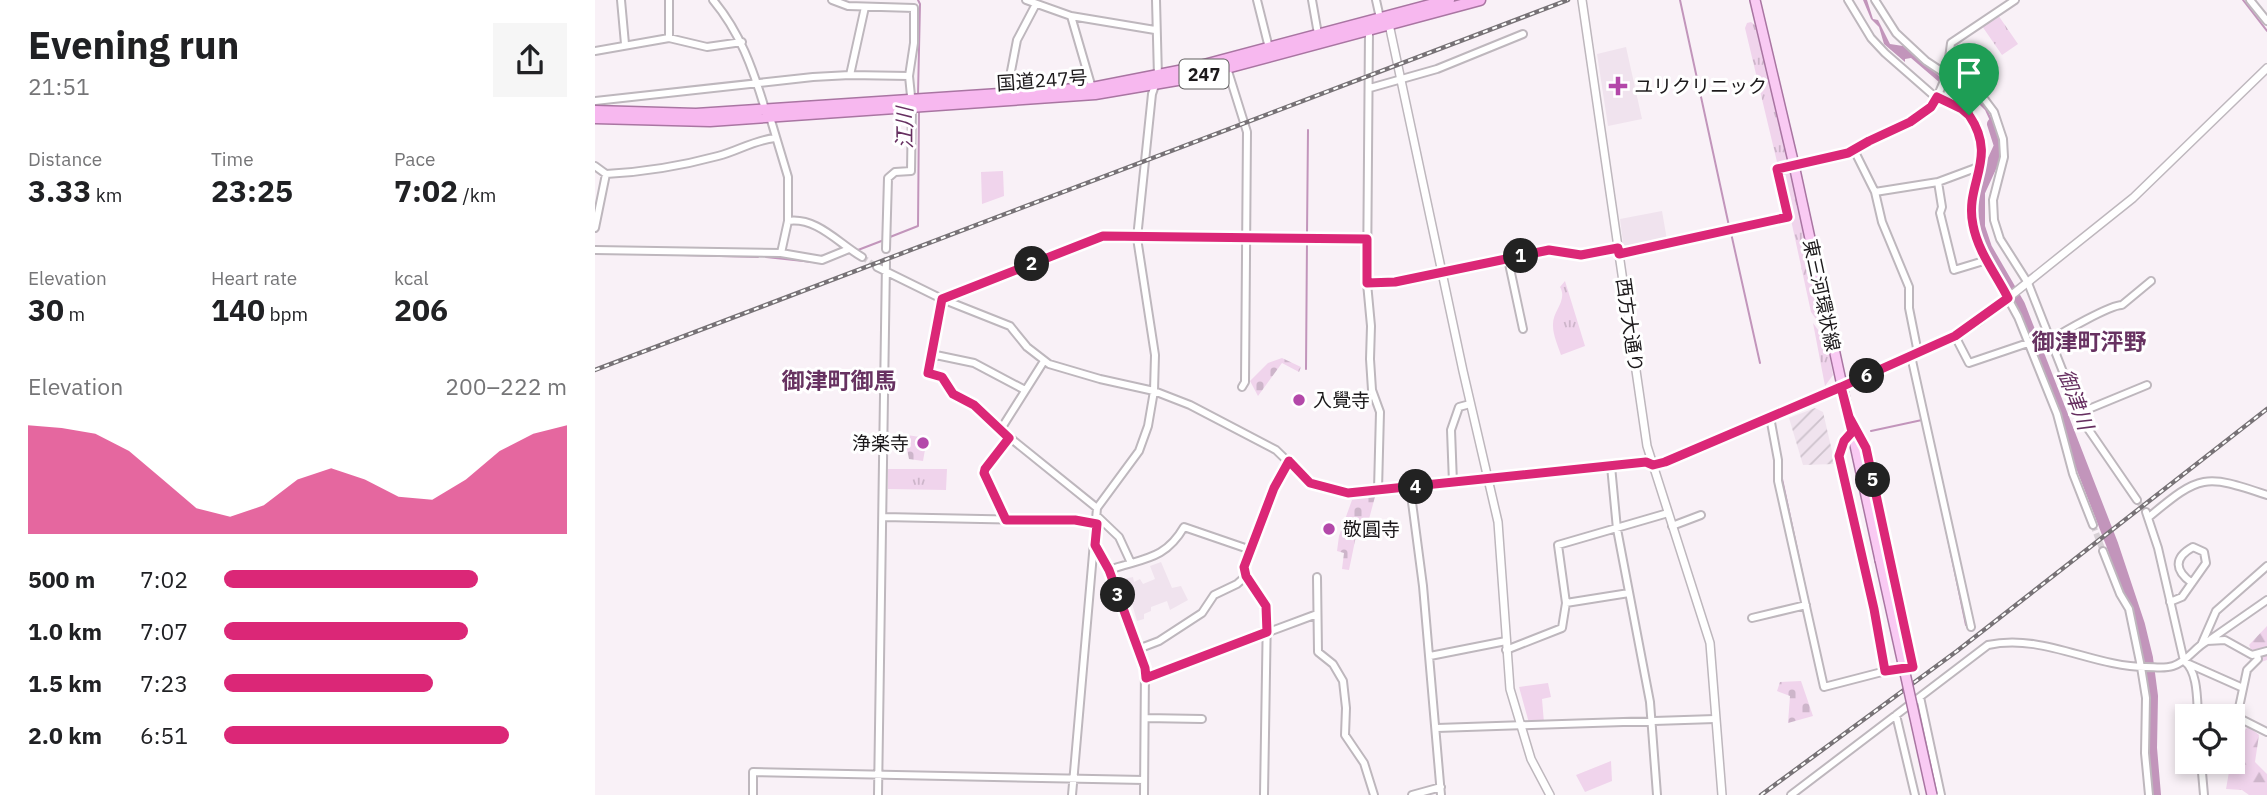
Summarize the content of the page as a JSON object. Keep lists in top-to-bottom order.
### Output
{
  "streets": {
    "highway": ["247", "国道247号"],
    "main road": ["東三河環状線"],
    "street": ["西方大通り"]
  },
  "districts": ["御津町泙野", "御津町御馬"],
  "water": ["江川", "御津川"],
  "places": {
    "health": ["ユリクリニック"],
    "other": ["入覺寺", "浄楽寺", "敬圓寺"]
  },
  "page": {
    "heading": ["Evening run", "21:51"],
    "stats": [
      ["Distance", "3.33 km"],
      ["Time", "23:25"],
      ["Pace", "7:02 /km"],
      ["Elevation", "30 m"],
      ["Heart rate", "140 bpm"],
      ["kcal", "206"]
    ],
    "pins": [
      "1",
      "2",
      "6",
      "5",
      "4",
      "3"
    ],
    "chart": ["Elevation", "200–222 m"],
    "list": [
      {
        "name": "500 m",
        "note": "7:02"
      },
      {
        "name": "1.0 km",
        "note": "7:07"
      },
      {
        "name": "1.5 km",
        "note": "7:23"
      },
      {
        "name": "2.0 km",
        "note": "6:51"
      }
    ]
  }
}
